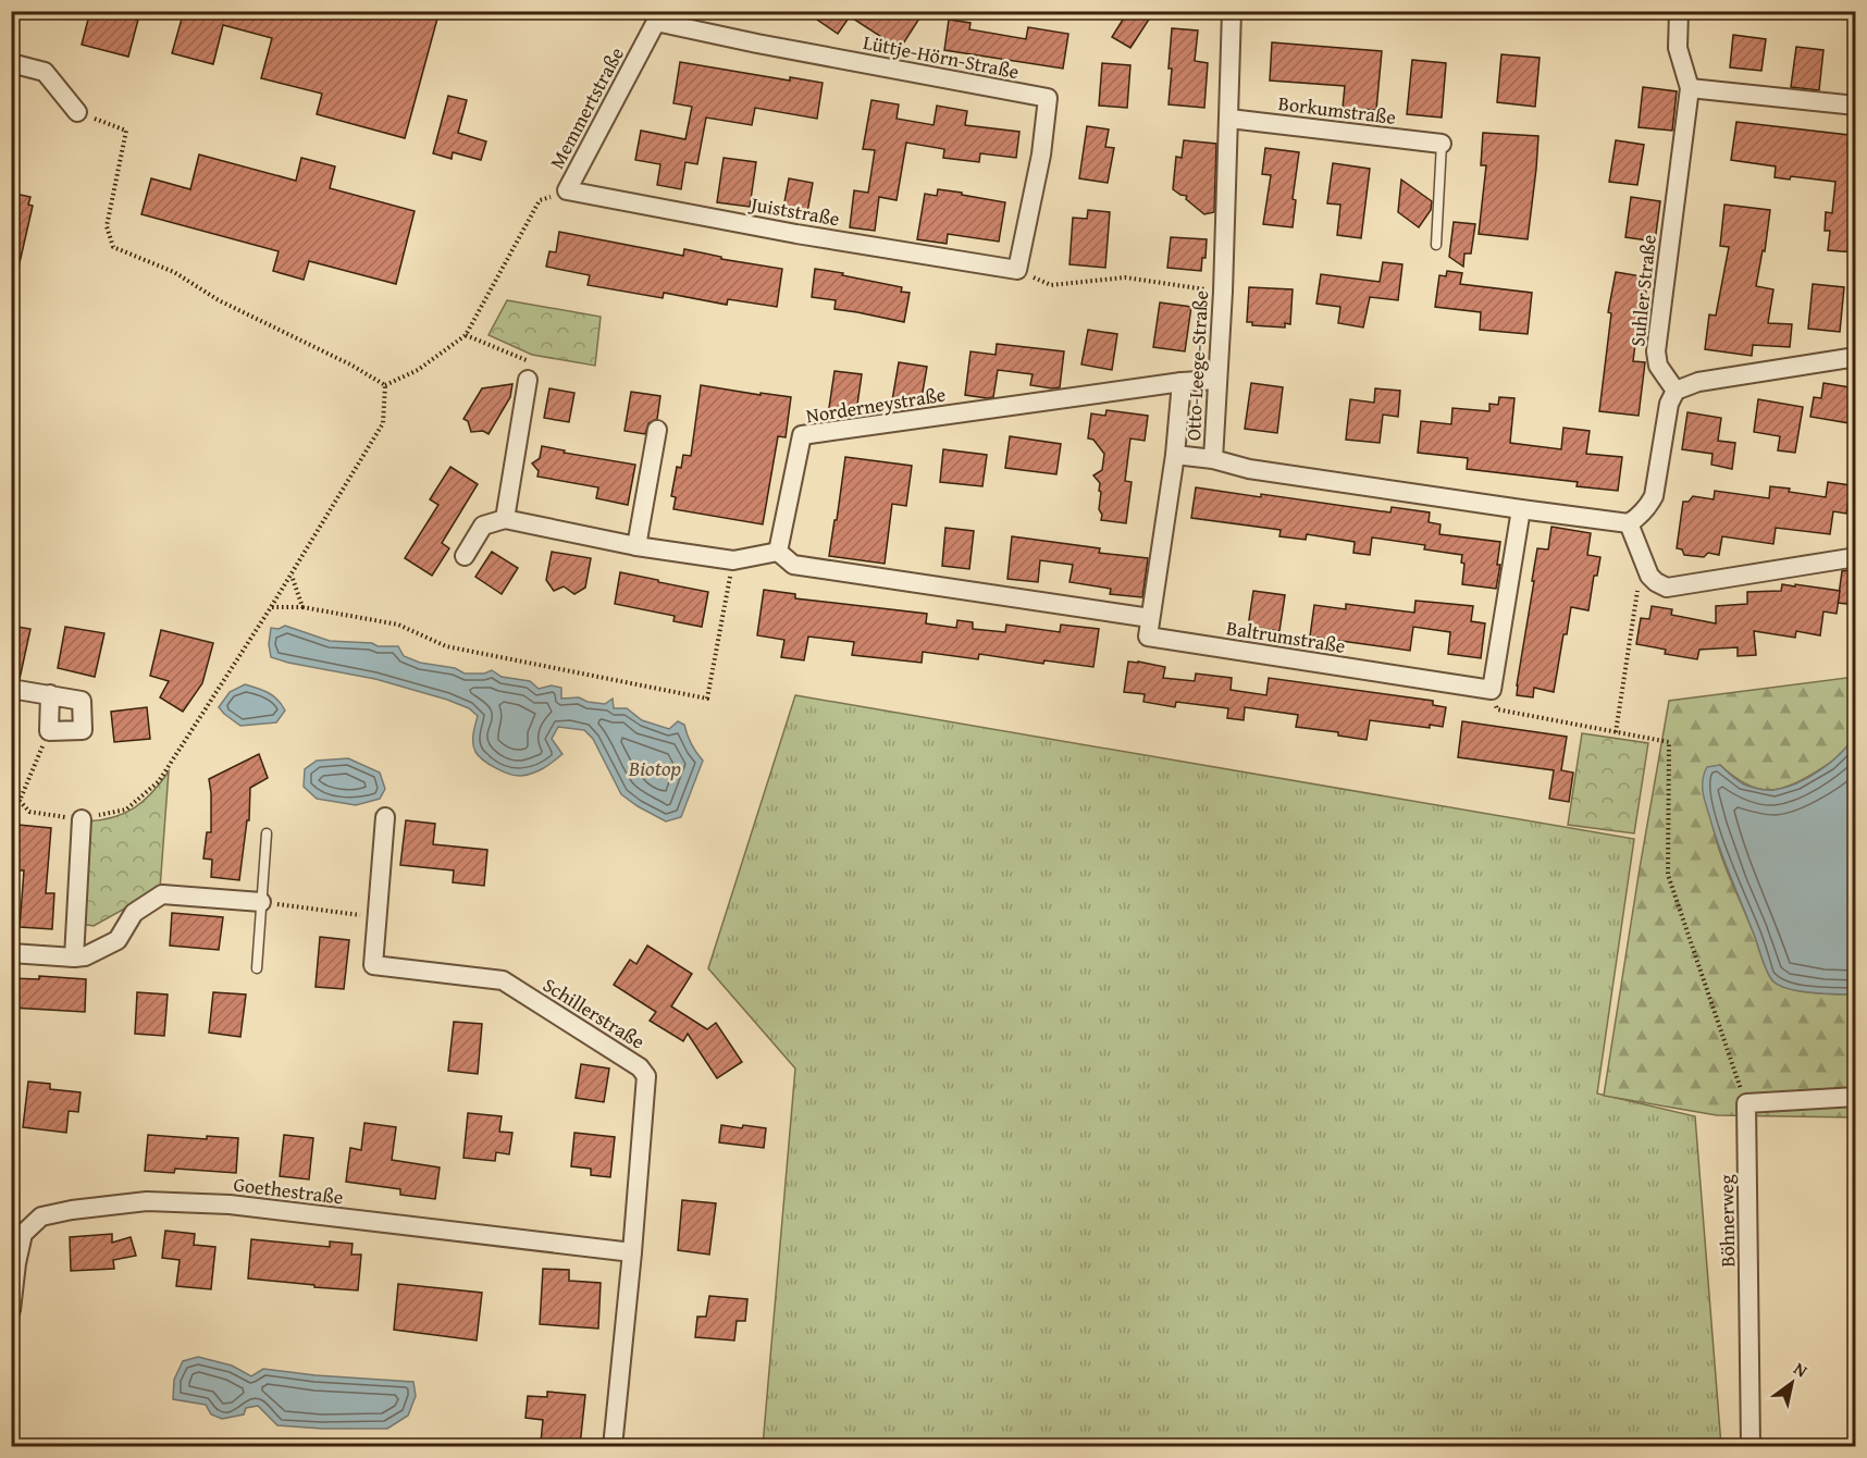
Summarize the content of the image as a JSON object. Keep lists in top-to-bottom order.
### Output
{
  "streets": {
    "street": [
      "Lüttje-Hörn-Straße",
      "Memmertstraße",
      "Borkumstraße",
      "Juiststraße",
      "Suhler Straße",
      "Otto-Leege-Straße",
      "Norderneystraße",
      "Baltrumstraße",
      "Schillerstraße",
      "Goethestraße",
      "Böhnerweg"
    ]
  },
  "crossings": [
    ["Lüttje-Hörn-Straße", "Memmertstraße"],
    ["Lüttje-Hörn-Straße", "Juiststraße"],
    ["Memmertstraße", "Juiststraße"],
    ["Borkumstraße", "Otto-Leege-Straße"],
    ["Otto-Leege-Straße", "Norderneystraße"],
    ["Schillerstraße", "Goethestraße"]
  ],
  "water": ["Biotop"],
  "north": "top right"
}
